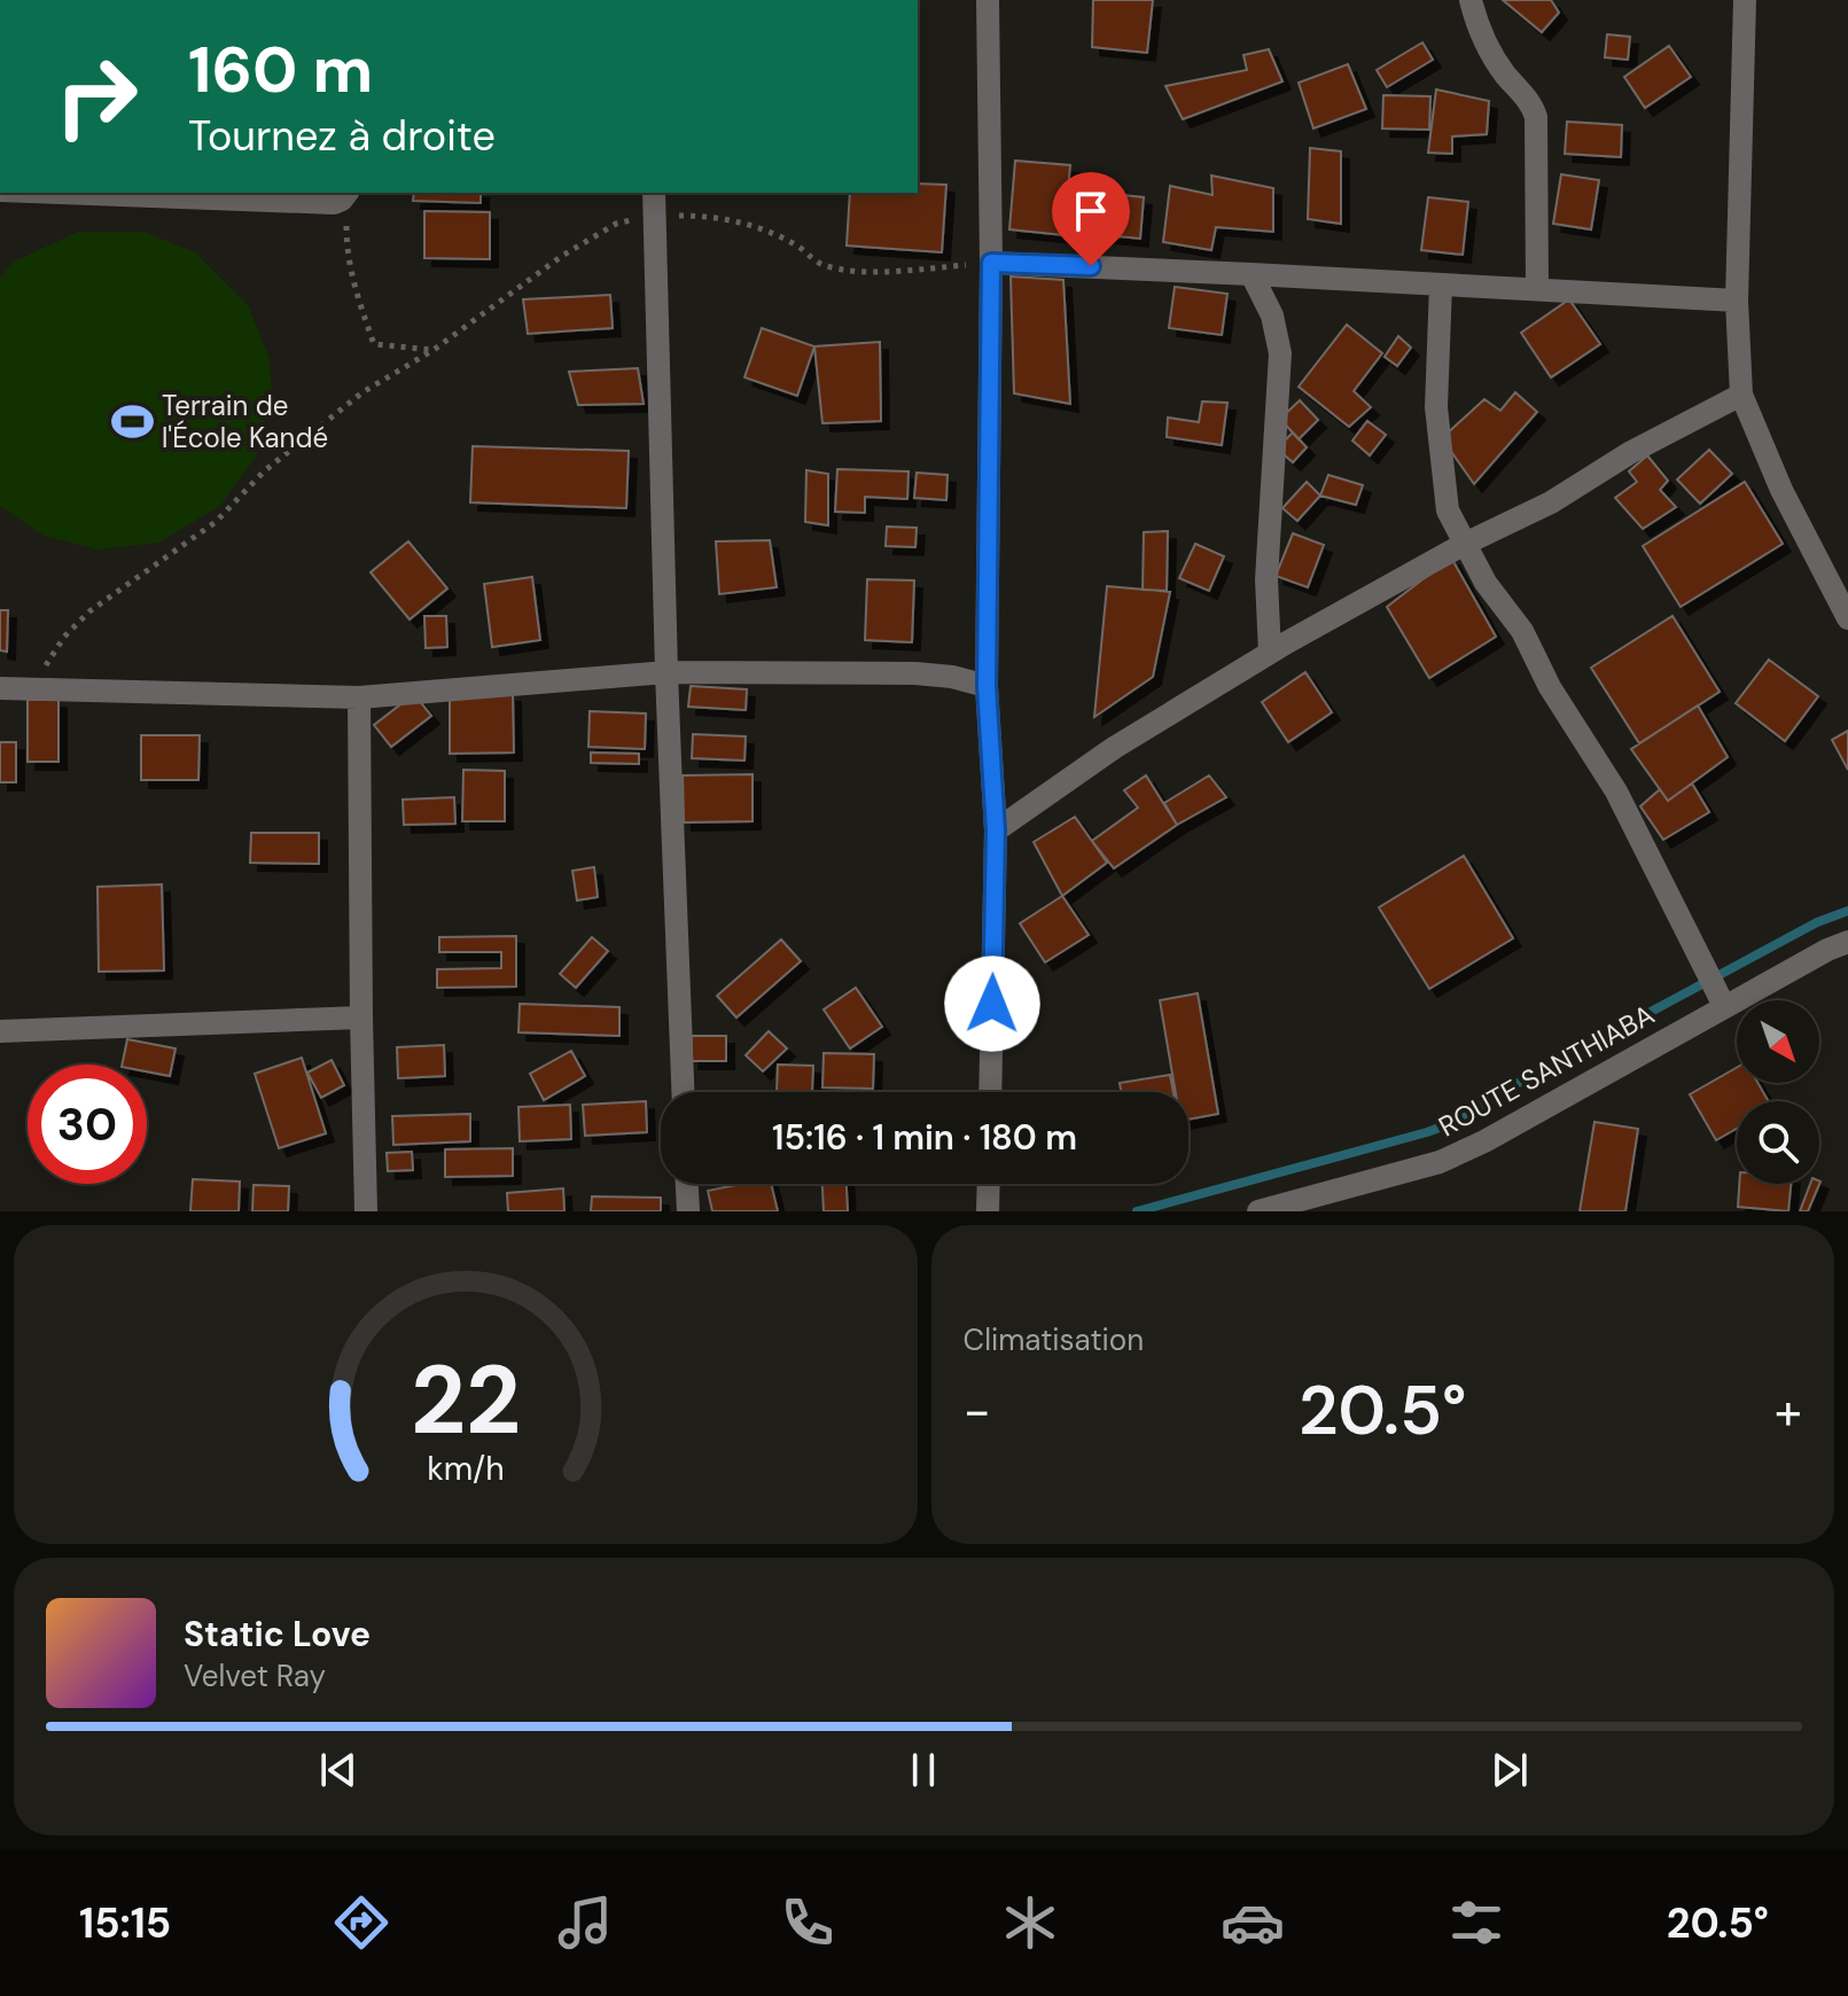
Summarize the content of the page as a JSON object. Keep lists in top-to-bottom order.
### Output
{
  "streets": {
    "street": ["ROUTE SANTHIABA"]
  },
  "places": {
    "sports": ["Terrain de l'École Kandé"]
  },
  "north": "bottom right",
  "page": {
    "turn": ["160 m", "Tournez à droite"],
    "limit": "30",
    "trip": "15:16 · 1 min · 180 m",
    "tile": "Climatisation",
    "heat": ["−", "20.5°", "+"],
    "song": ["Static Love", "Velvet Ray"],
    "tabs": ["15:15", "20.5°"],
    "gauge": ["22", "km/h"]
  }
}
